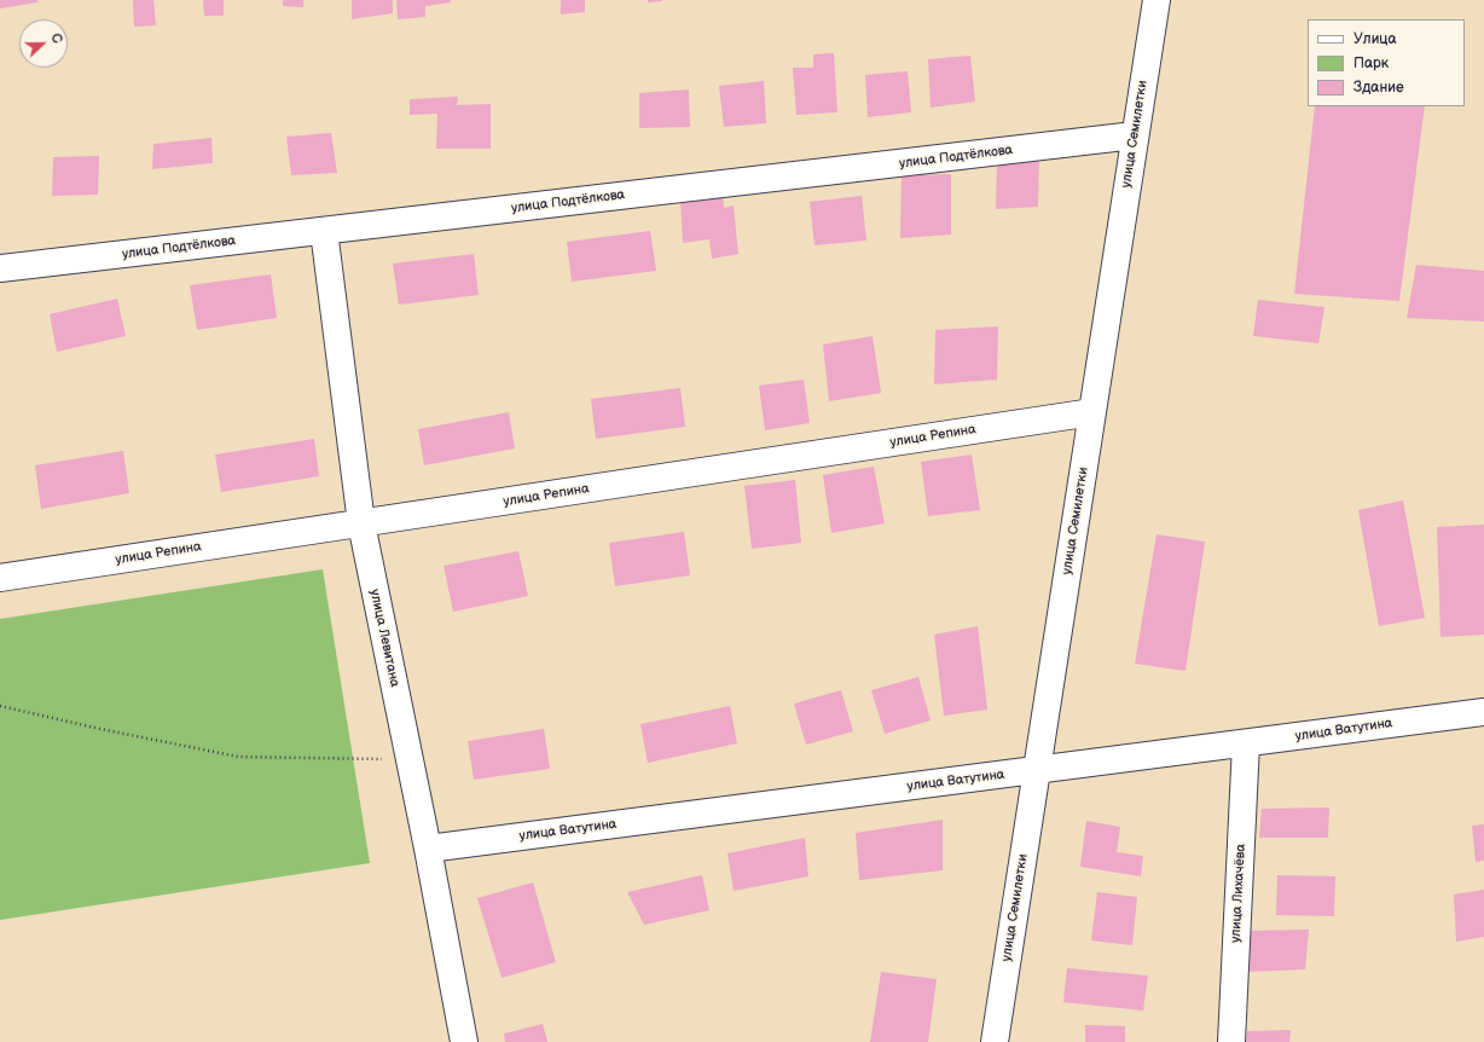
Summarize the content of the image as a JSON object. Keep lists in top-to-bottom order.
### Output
{
  "streets": {
    "street": [
      "улица Семилетки",
      "улица Подтёлкова",
      "улица Репина",
      "улица Левитана",
      "улица Ватутина",
      "улица Лихачёва"
    ]
  },
  "crossings": [
    ["улица Семилетки", "улица Подтёлкова"],
    ["улица Семилетки", "улица Репина"],
    ["улица Семилетки", "улица Ватутина"],
    ["улица Подтёлкова", "улица Левитана"],
    ["улица Репина", "улица Левитана"],
    ["улица Левитана", "улица Ватутина"],
    ["улица Ватутина", "улица Лихачёва"]
  ],
  "legend": ["Улица", "Парк", "Здание"],
  "north": "right"
}
